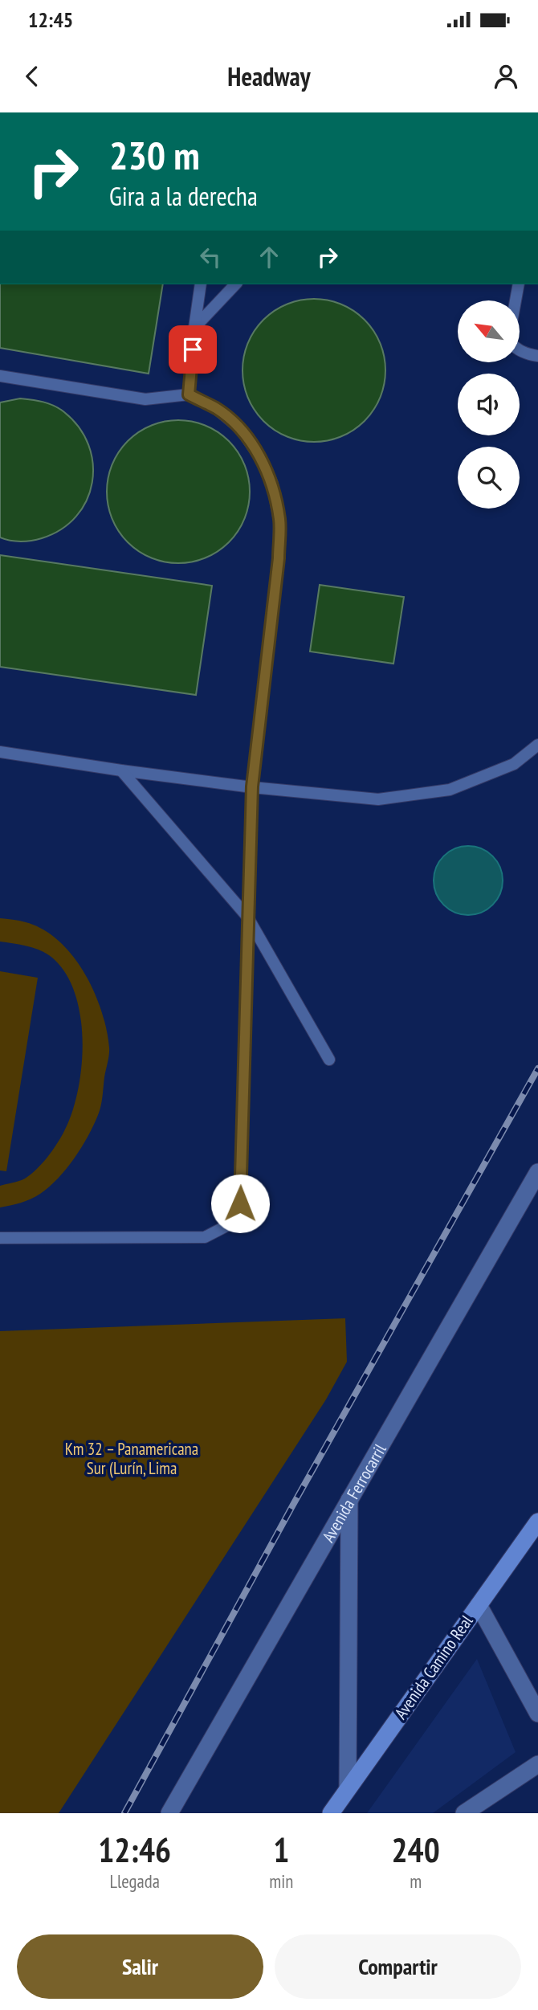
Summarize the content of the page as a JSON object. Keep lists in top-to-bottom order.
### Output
{
  "streets": {
    "main road": ["Avenida Camino Real"],
    "street": ["Avenida Ferrocarril"]
  },
  "parks": ["Km 32 – Panamericana Sur (Lurín, Lima"],
  "north": "top left",
  "page": {
    "status": "12:45",
    "header": "Headway",
    "turn": ["230 m", "Gira a la derecha"],
    "eta": [
      "12:46",
      "Llegada",
      "1",
      "min",
      "240",
      "m"
    ],
    "buttons": ["Salir", "Compartir"]
  }
}
